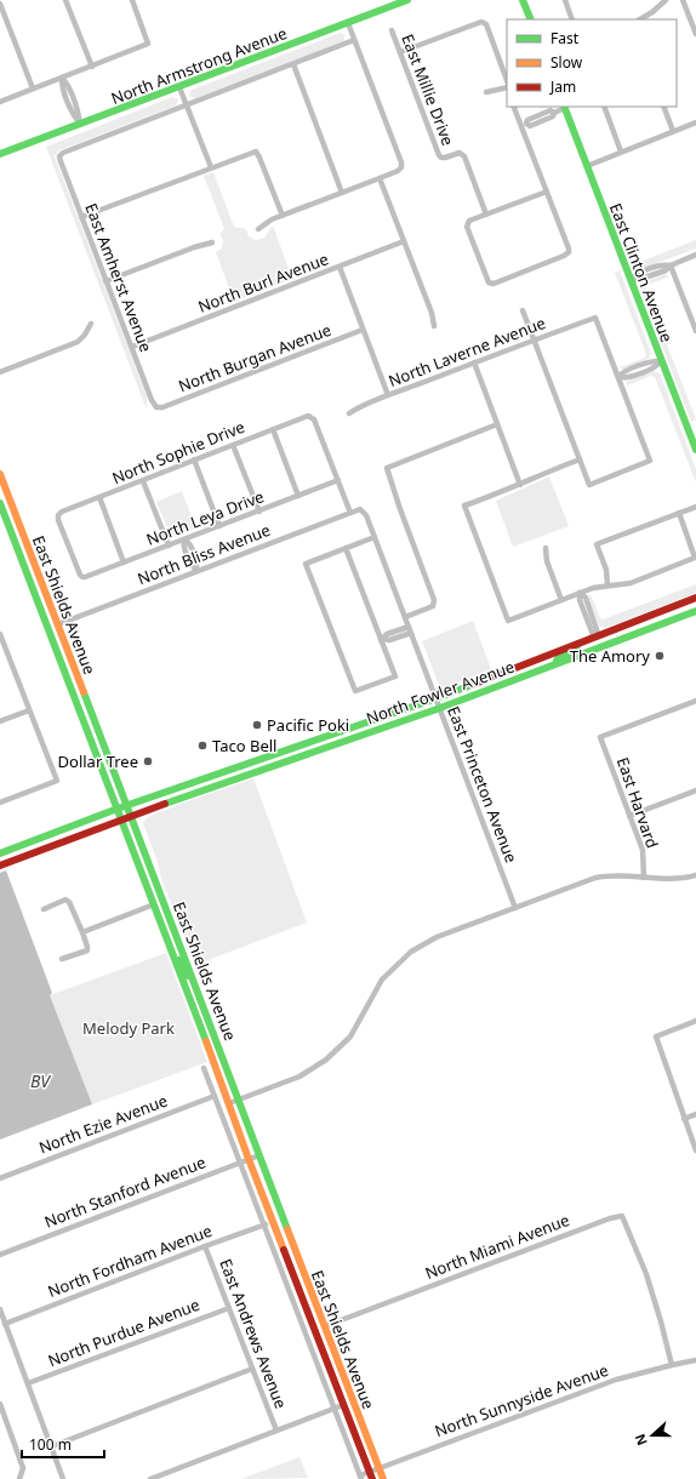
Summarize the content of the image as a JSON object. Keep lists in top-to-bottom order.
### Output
{
  "streets": {
    "main road": [
      "North Armstrong Avenue",
      "East Clinton Avenue",
      "East Shields Avenue",
      "North Fowler Avenue"
    ],
    "street": [
      "East Millie Drive",
      "East Amherst Avenue",
      "North Burl Avenue",
      "North Laverne Avenue",
      "North Burgan Avenue",
      "North Sophie Drive",
      "North Leya Drive",
      "North Bliss Avenue",
      "East Princeton Avenue",
      "East Harvard",
      "North Ezie Avenue",
      "North Stanford Avenue",
      "North Miami Avenue",
      "North Fordham Avenue",
      "North Purdue Avenue",
      "East Andrews Avenue",
      "North Sunnyside Avenue"
    ]
  },
  "crossings": [
    ["North Armstrong Avenue", "East Amherst Avenue"],
    ["East Amherst Avenue", "North Burl Avenue"],
    ["East Amherst Avenue", "North Burgan Avenue"],
    ["North Sophie Drive", "North Leya Drive"],
    ["North Bliss Avenue", "East Shields Avenue"],
    ["North Bliss Avenue", "East Princeton Avenue"],
    ["East Shields Avenue", "North Fowler Avenue"],
    ["East Shields Avenue", "North Ezie Avenue"],
    ["East Shields Avenue", "North Stanford Avenue"],
    ["East Shields Avenue", "North Miami Avenue"],
    ["East Shields Avenue", "North Fordham Avenue"],
    ["East Shields Avenue", "North Sunnyside Avenue"],
    ["North Fowler Avenue", "East Princeton Avenue"],
    ["North Miami Avenue", "North Sunnyside Avenue"],
    ["North Fordham Avenue", "East Andrews Avenue"],
    ["North Purdue Avenue", "East Andrews Avenue"]
  ],
  "water": ["BV"],
  "parks": ["Melody Park"],
  "places": [
    "The Amory",
    "Pacific Poki",
    "Taco Bell",
    "Dollar Tree"
  ],
  "legend": ["Fast", "Slow", "Jam"],
  "scale_bar": "100 m",
  "north": "left"
}
